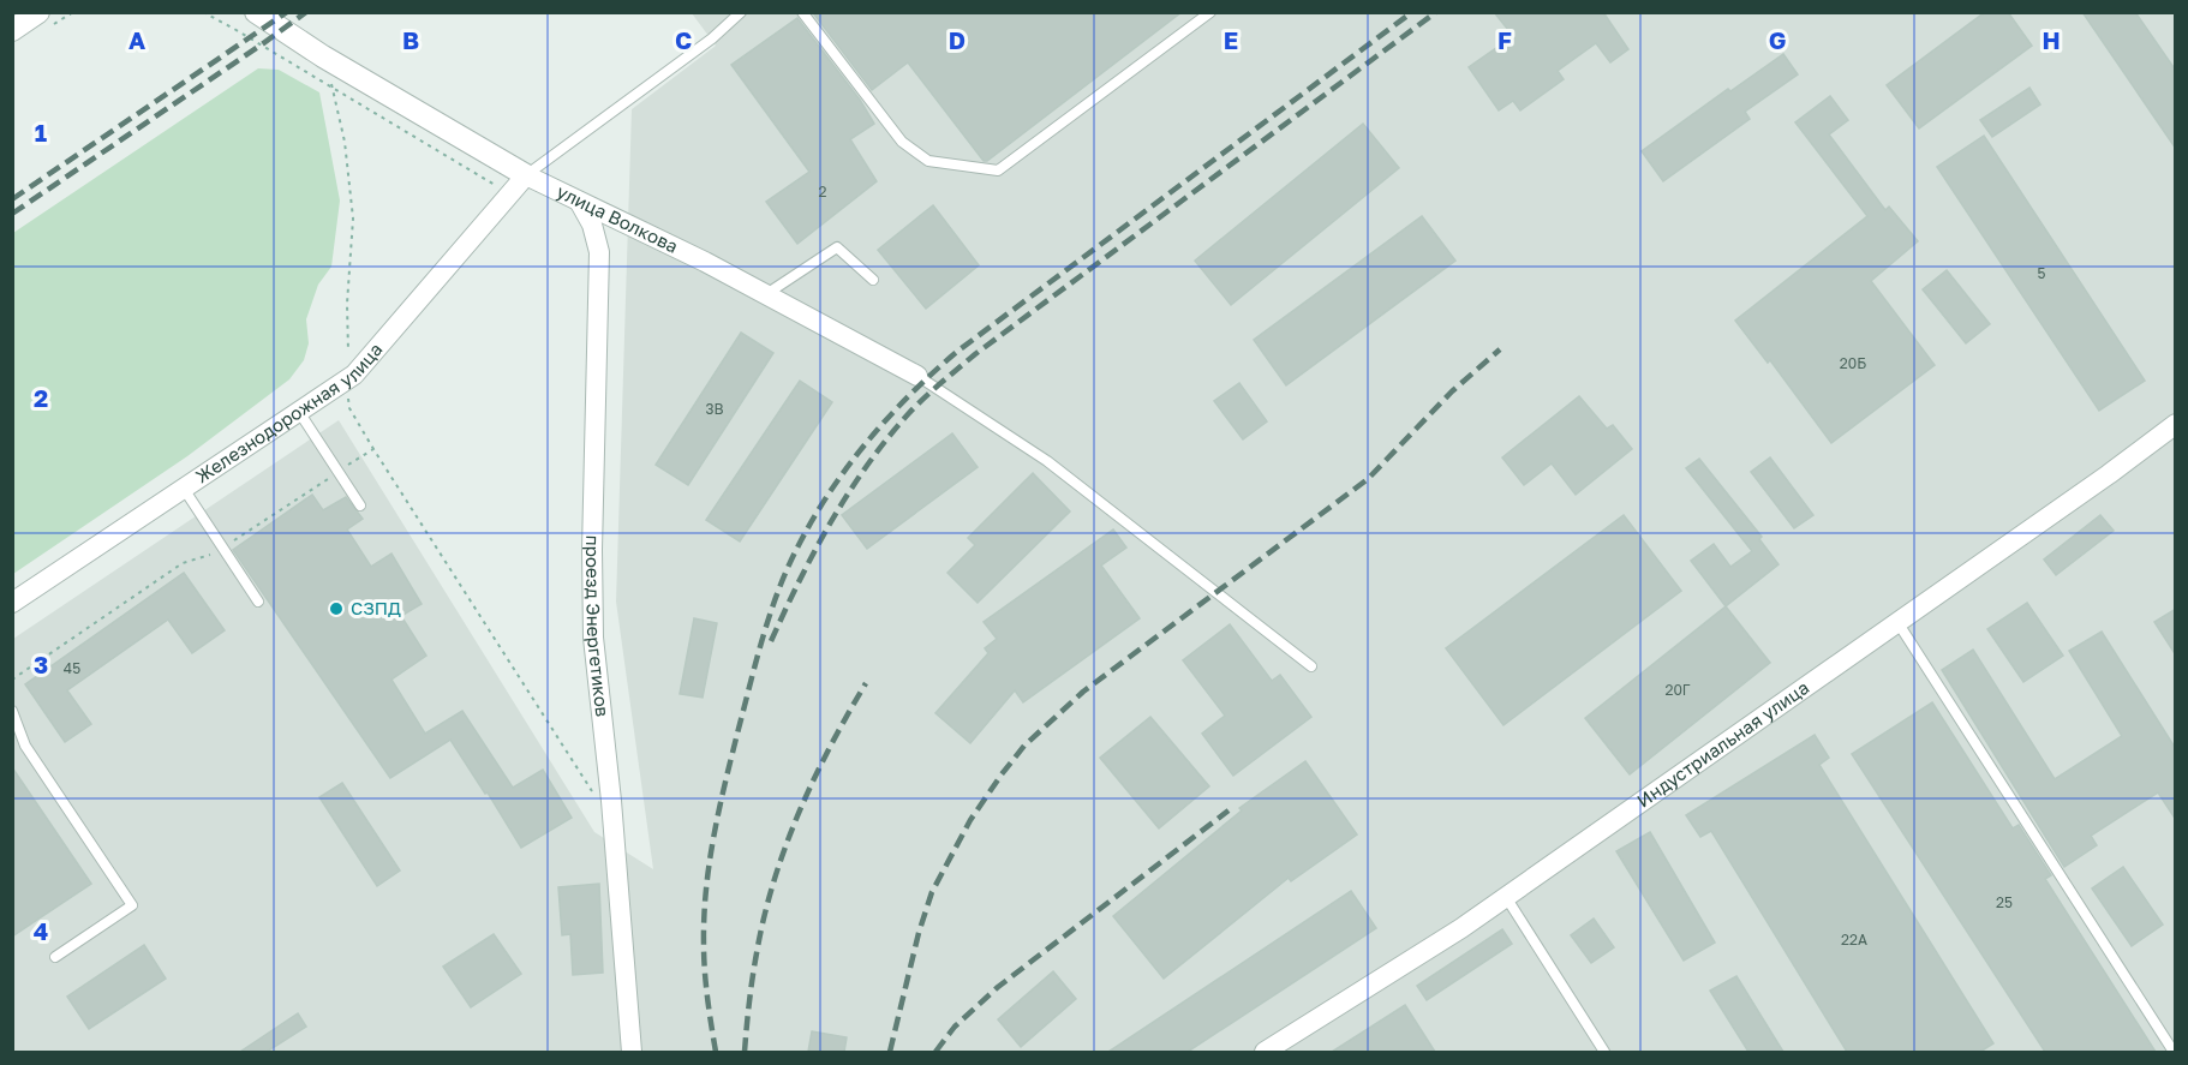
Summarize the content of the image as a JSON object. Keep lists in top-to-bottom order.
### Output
{
  "streets": {
    "street": [
      "улица Волкова",
      "Железнодорожная улица",
      "проезд Энергетиков",
      "Индустриальная улица"
    ]
  },
  "crossings": [
    ["улица Волкова", "Железнодорожная улица"],
    ["улица Волкова", "проезд Энергетиков"]
  ],
  "places": ["СЗПД"],
  "house_numbers": [
    "2",
    "5",
    "20Б",
    "3В",
    "45",
    "20Г",
    "25",
    "22А"
  ],
  "grid": {
    "columns": [
      "A",
      "B",
      "C",
      "D",
      "E",
      "F",
      "G",
      "H"
    ],
    "rows": [
      "1",
      "2",
      "3",
      "4"
    ]
  }
}
